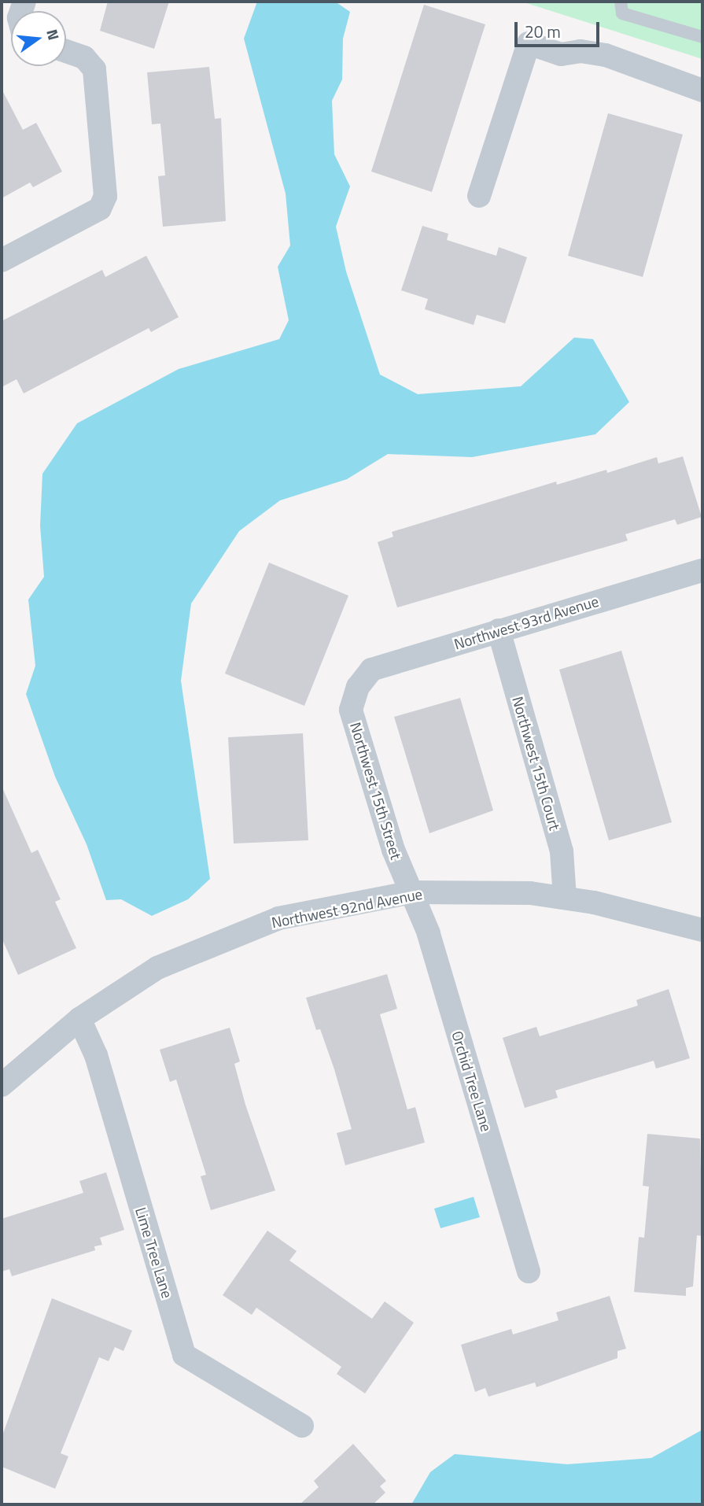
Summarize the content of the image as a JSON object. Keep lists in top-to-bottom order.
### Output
{
  "streets": {
    "street": [
      "Northwest 93rd Avenue",
      "Northwest 15th Court",
      "Northwest 15th Street",
      "Northwest 92nd Avenue",
      "Orchid Tree Lane",
      "Lime Tree Lane"
    ]
  },
  "crossings": [
    ["Northwest 93rd Avenue", "Northwest 15th Court"],
    ["Northwest 93rd Avenue", "Northwest 15th Street"],
    ["Northwest 15th Court", "Northwest 92nd Avenue"],
    ["Northwest 15th Street", "Northwest 92nd Avenue"],
    ["Northwest 15th Street", "Orchid Tree Lane"],
    ["Northwest 92nd Avenue", "Orchid Tree Lane"],
    ["Northwest 92nd Avenue", "Lime Tree Lane"]
  ],
  "scale_bar": "20 m",
  "north": "right"
}
